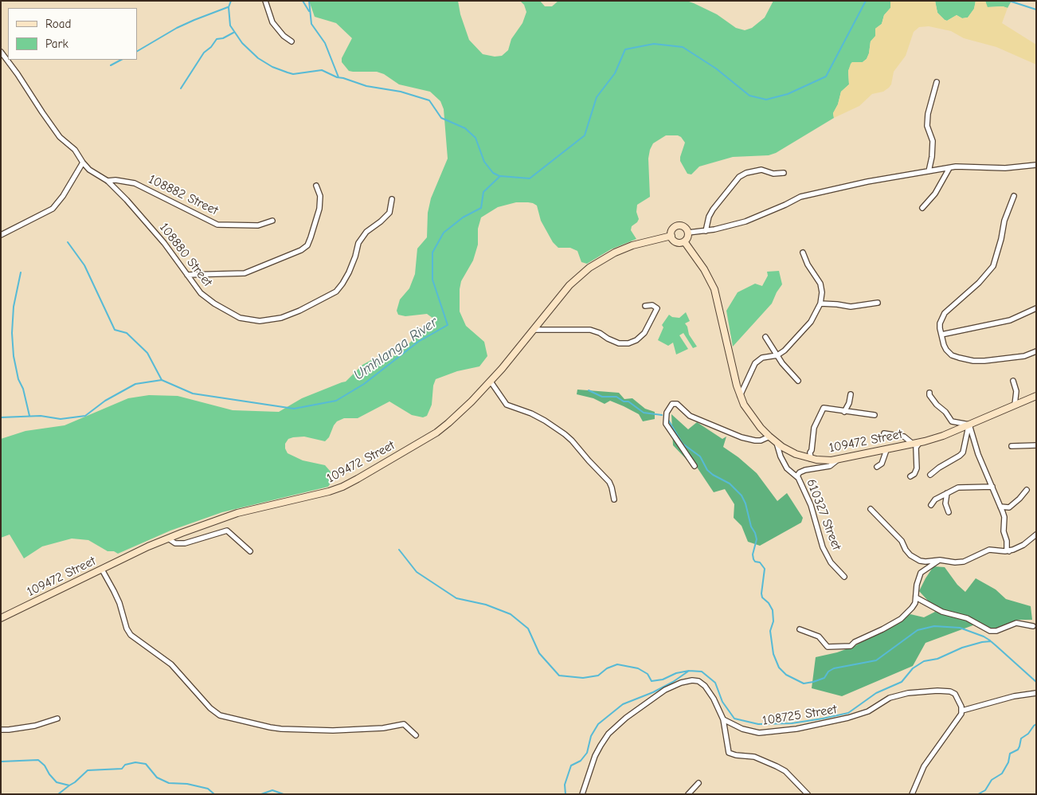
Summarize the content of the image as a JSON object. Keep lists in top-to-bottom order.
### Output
{
  "streets": {
    "street": [
      "108882 Street",
      "108880 Street",
      "109472 Street",
      "610327 Street",
      "108725 Street"
    ]
  },
  "crossings": [
    ["108882 Street", "108880 Street"],
    ["109472 Street", "610327 Street"]
  ],
  "water": ["Umhlanga River"],
  "legend": ["Road", "Park"]
}
